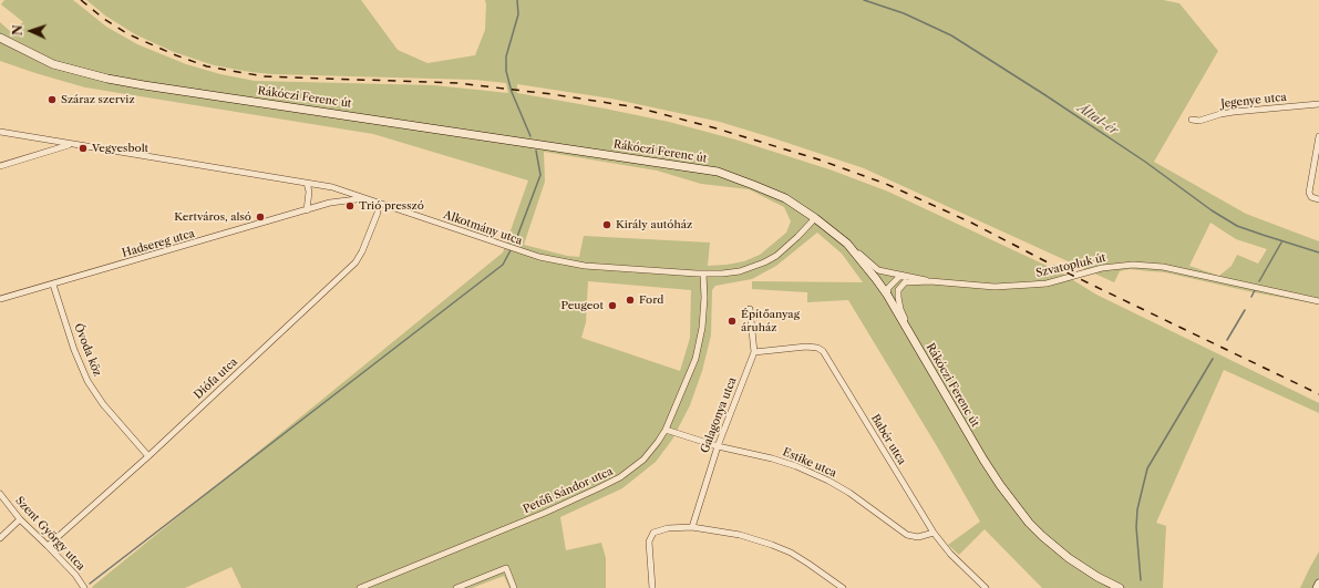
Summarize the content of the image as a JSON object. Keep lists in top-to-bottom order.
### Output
{
  "streets": {
    "main road": ["Rákóczi Ferenc út"],
    "street": [
      "Jegenye utca",
      "Alkotmány utca",
      "Hadsereg utca",
      "Szvatopluk út",
      "Óvoda köz",
      "Diófa utca",
      "Galagonya utca",
      "Babér utca",
      "Estike utca",
      "Petőfi Sándor utca",
      "Szent György utca"
    ]
  },
  "crossings": [
    ["Rákóczi Ferenc út", "Alkotmány utca"],
    ["Rákóczi Ferenc út", "Szvatopluk út"],
    ["Alkotmány utca", "Hadsereg utca"],
    ["Alkotmány utca", "Petőfi Sándor utca"],
    ["Hadsereg utca", "Óvoda köz"],
    ["Óvoda köz", "Diófa utca"],
    ["Diófa utca", "Szent György utca"],
    ["Galagonya utca", "Babér utca"],
    ["Galagonya utca", "Estike utca"],
    ["Babér utca", "Estike utca"],
    ["Estike utca", "Petőfi Sándor utca"]
  ],
  "water": ["Által-ér"],
  "places": [
    "Száraz szerviz",
    "Vegyesbolt",
    "Trió presszó",
    "Kertváros, alsó",
    "Király autóház",
    "Ford",
    "Peugeot",
    "Építőanyag áruház"
  ],
  "north": "left"
}
